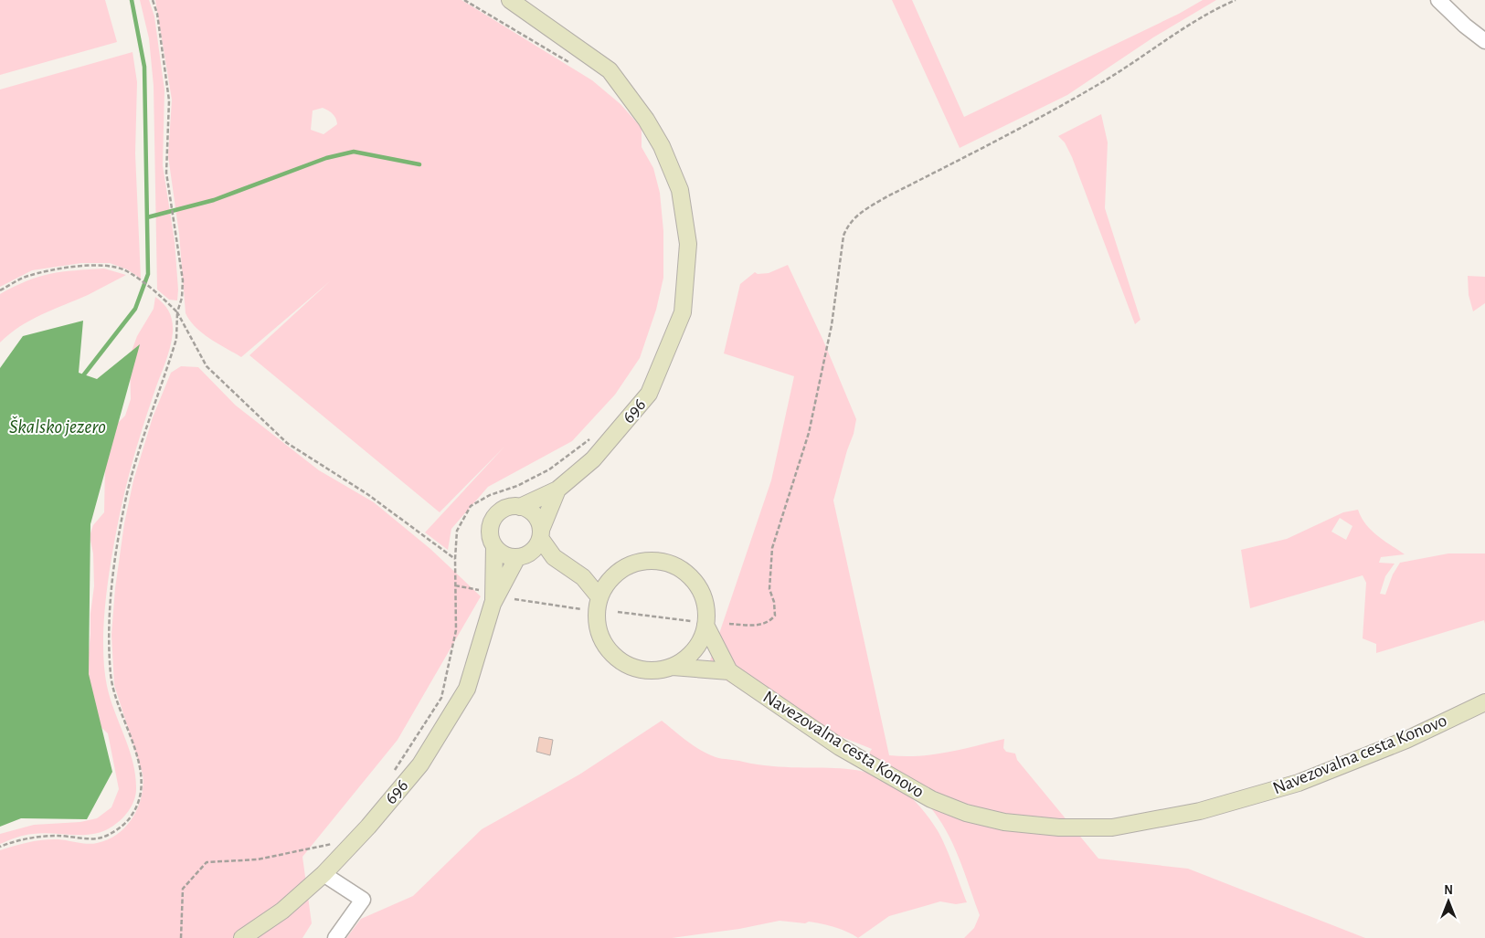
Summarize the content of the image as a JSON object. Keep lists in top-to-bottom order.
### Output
{
  "streets": {
    "main road": ["696", "Navezovalna cesta Konovo"]
  },
  "water": ["Škalsko jezero"],
  "north": "top"
}
